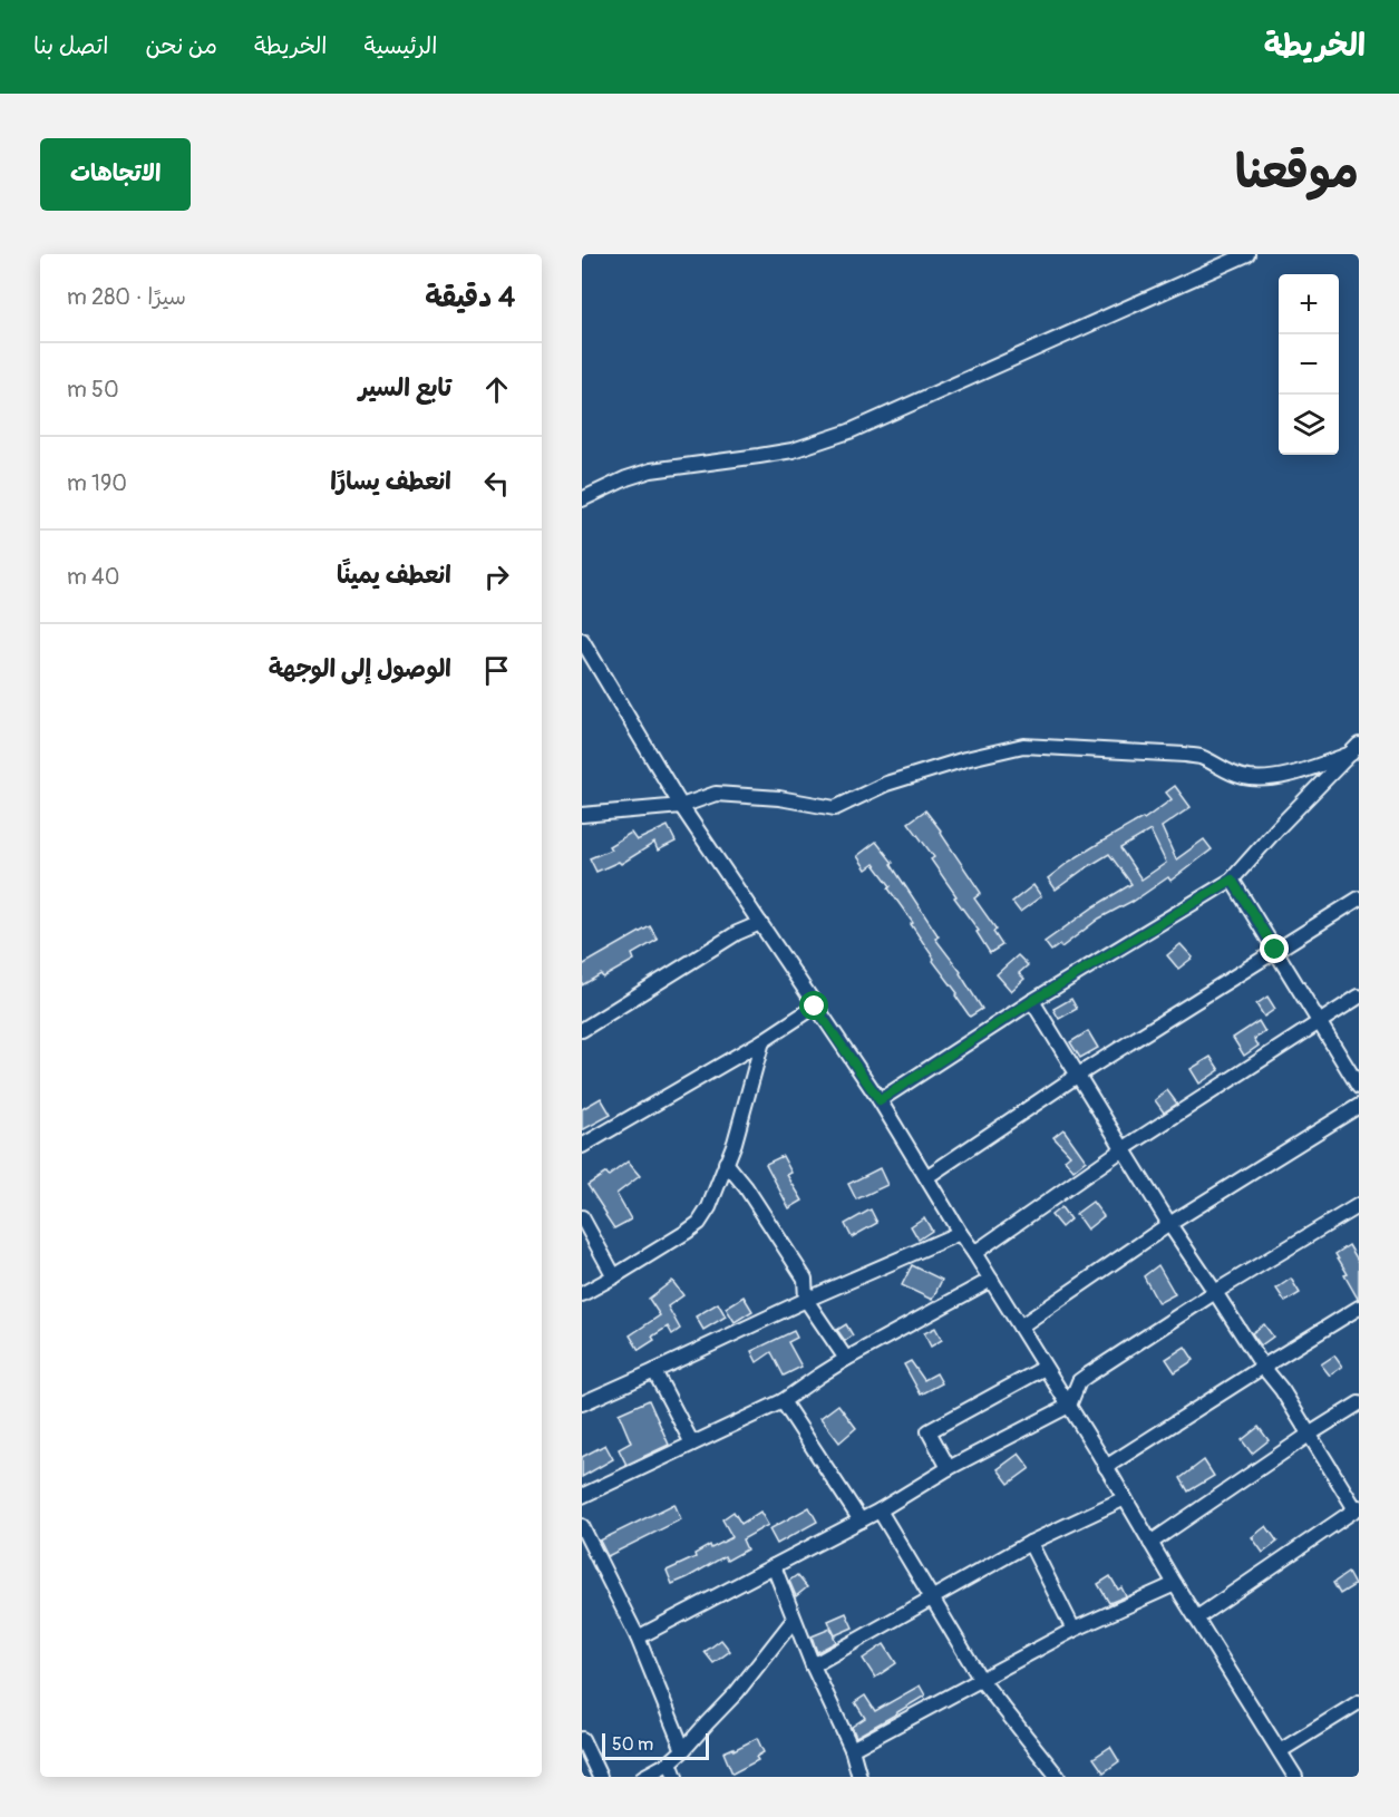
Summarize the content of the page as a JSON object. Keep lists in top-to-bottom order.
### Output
{
  "scale_bar": "50 m",
  "page": {
    "header": "الخريطة",
    "nav": [
      "الرئيسية",
      "الخريطة",
      "من نحن",
      "اتصل بنا"
    ],
    "title": "موقعنا",
    "buttons": "الاتجاهات",
    "heading": ["4 دقيقة", "سيرًا · 280 m"],
    "map_buttons": ["+", "−"],
    "list": [
      ["تابع السير", "50 m"],
      ["انعطف يسارًا", "190 m"],
      ["انعطف يمينًا", "40 m"],
      "الوصول إلى الوجهة"
    ],
    "scale": "50 m"
  }
}
